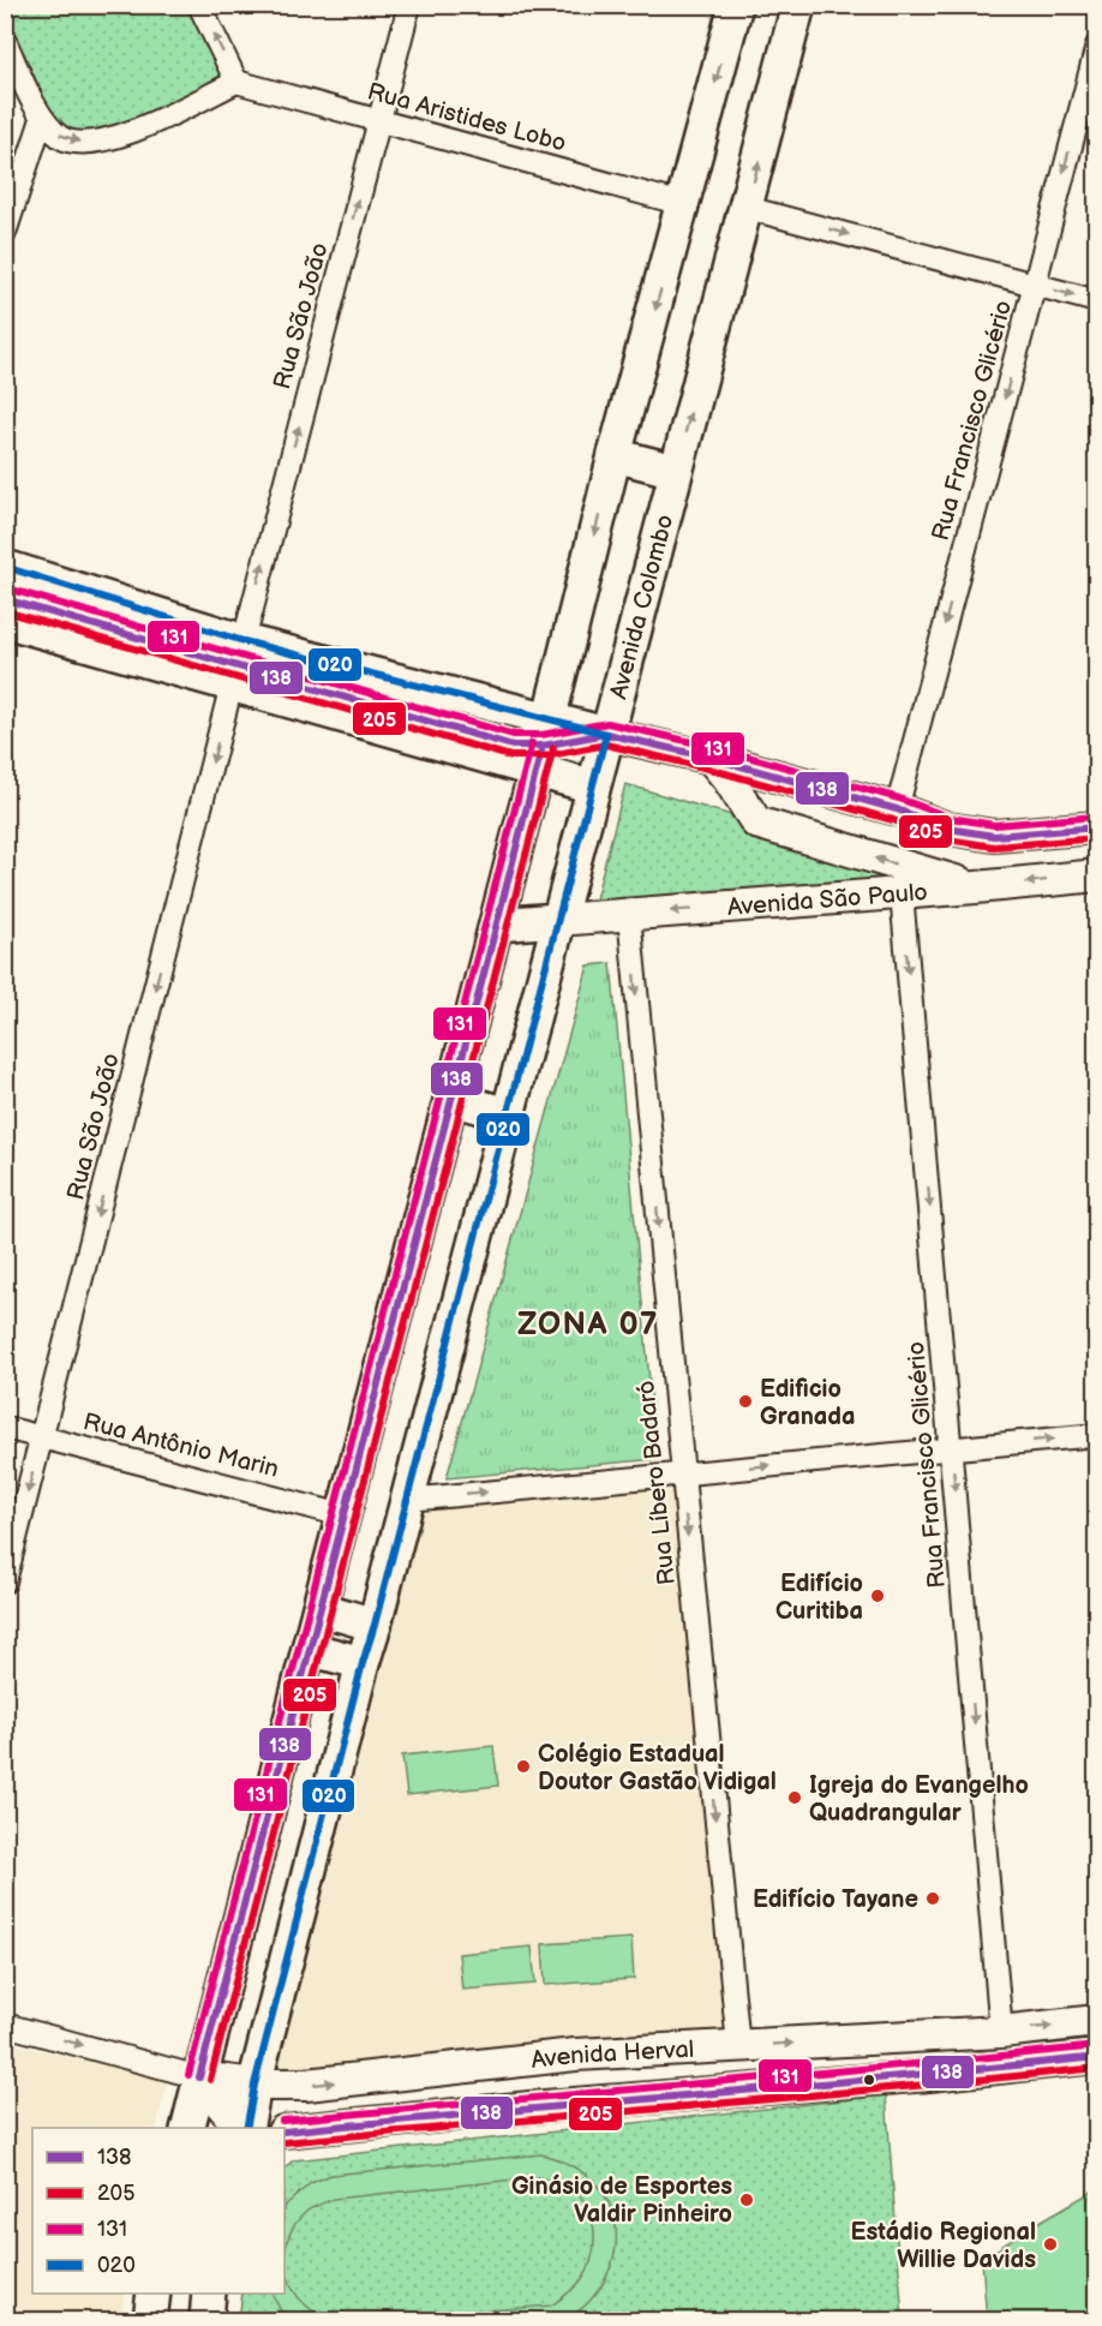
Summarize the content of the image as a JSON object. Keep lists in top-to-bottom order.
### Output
{
  "streets": {
    "main road": ["Avenida Colombo", "Avenida São Paulo", "Avenida Herval"],
    "street": [
      "Rua Aristides Lobo",
      "Rua São João",
      "Rua Francisco Glicério",
      "Rua Antônio Marin",
      "Rua Líbero Badaró"
    ]
  },
  "crossings": [
    ["Rua Aristides Lobo", "Rua São João"],
    ["Rua São João", "Rua Antônio Marin"],
    ["Rua Francisco Glicério", "Avenida São Paulo"],
    ["Rua Francisco Glicério", "Avenida Herval"],
    ["Avenida Colombo", "Avenida São Paulo"],
    ["Avenida Colombo", "Avenida Herval"],
    ["Avenida São Paulo", "Rua Líbero Badaró"],
    ["Rua Líbero Badaró", "Avenida Herval"]
  ],
  "one_way": ["Rua Francisco Glicério", "Rua Líbero Badaró"],
  "districts": ["ZONA 07"],
  "places": [
    "Edificio Granada",
    "Edifício Curitiba",
    "Colégio Estadual Doutor Gastão Vidigal",
    "Igreja do Evangelho Quadrangular",
    "Edifício Tayane",
    "Ginásio de Esportes Valdir Pinheiro",
    "Estádio Regional Willie Davids"
  ],
  "lines": [
    "transit line 020",
    "transit line 131",
    "transit line 138",
    "transit line 205"
  ],
  "legend": [
    "138",
    "205",
    "131",
    "020"
  ]
}
